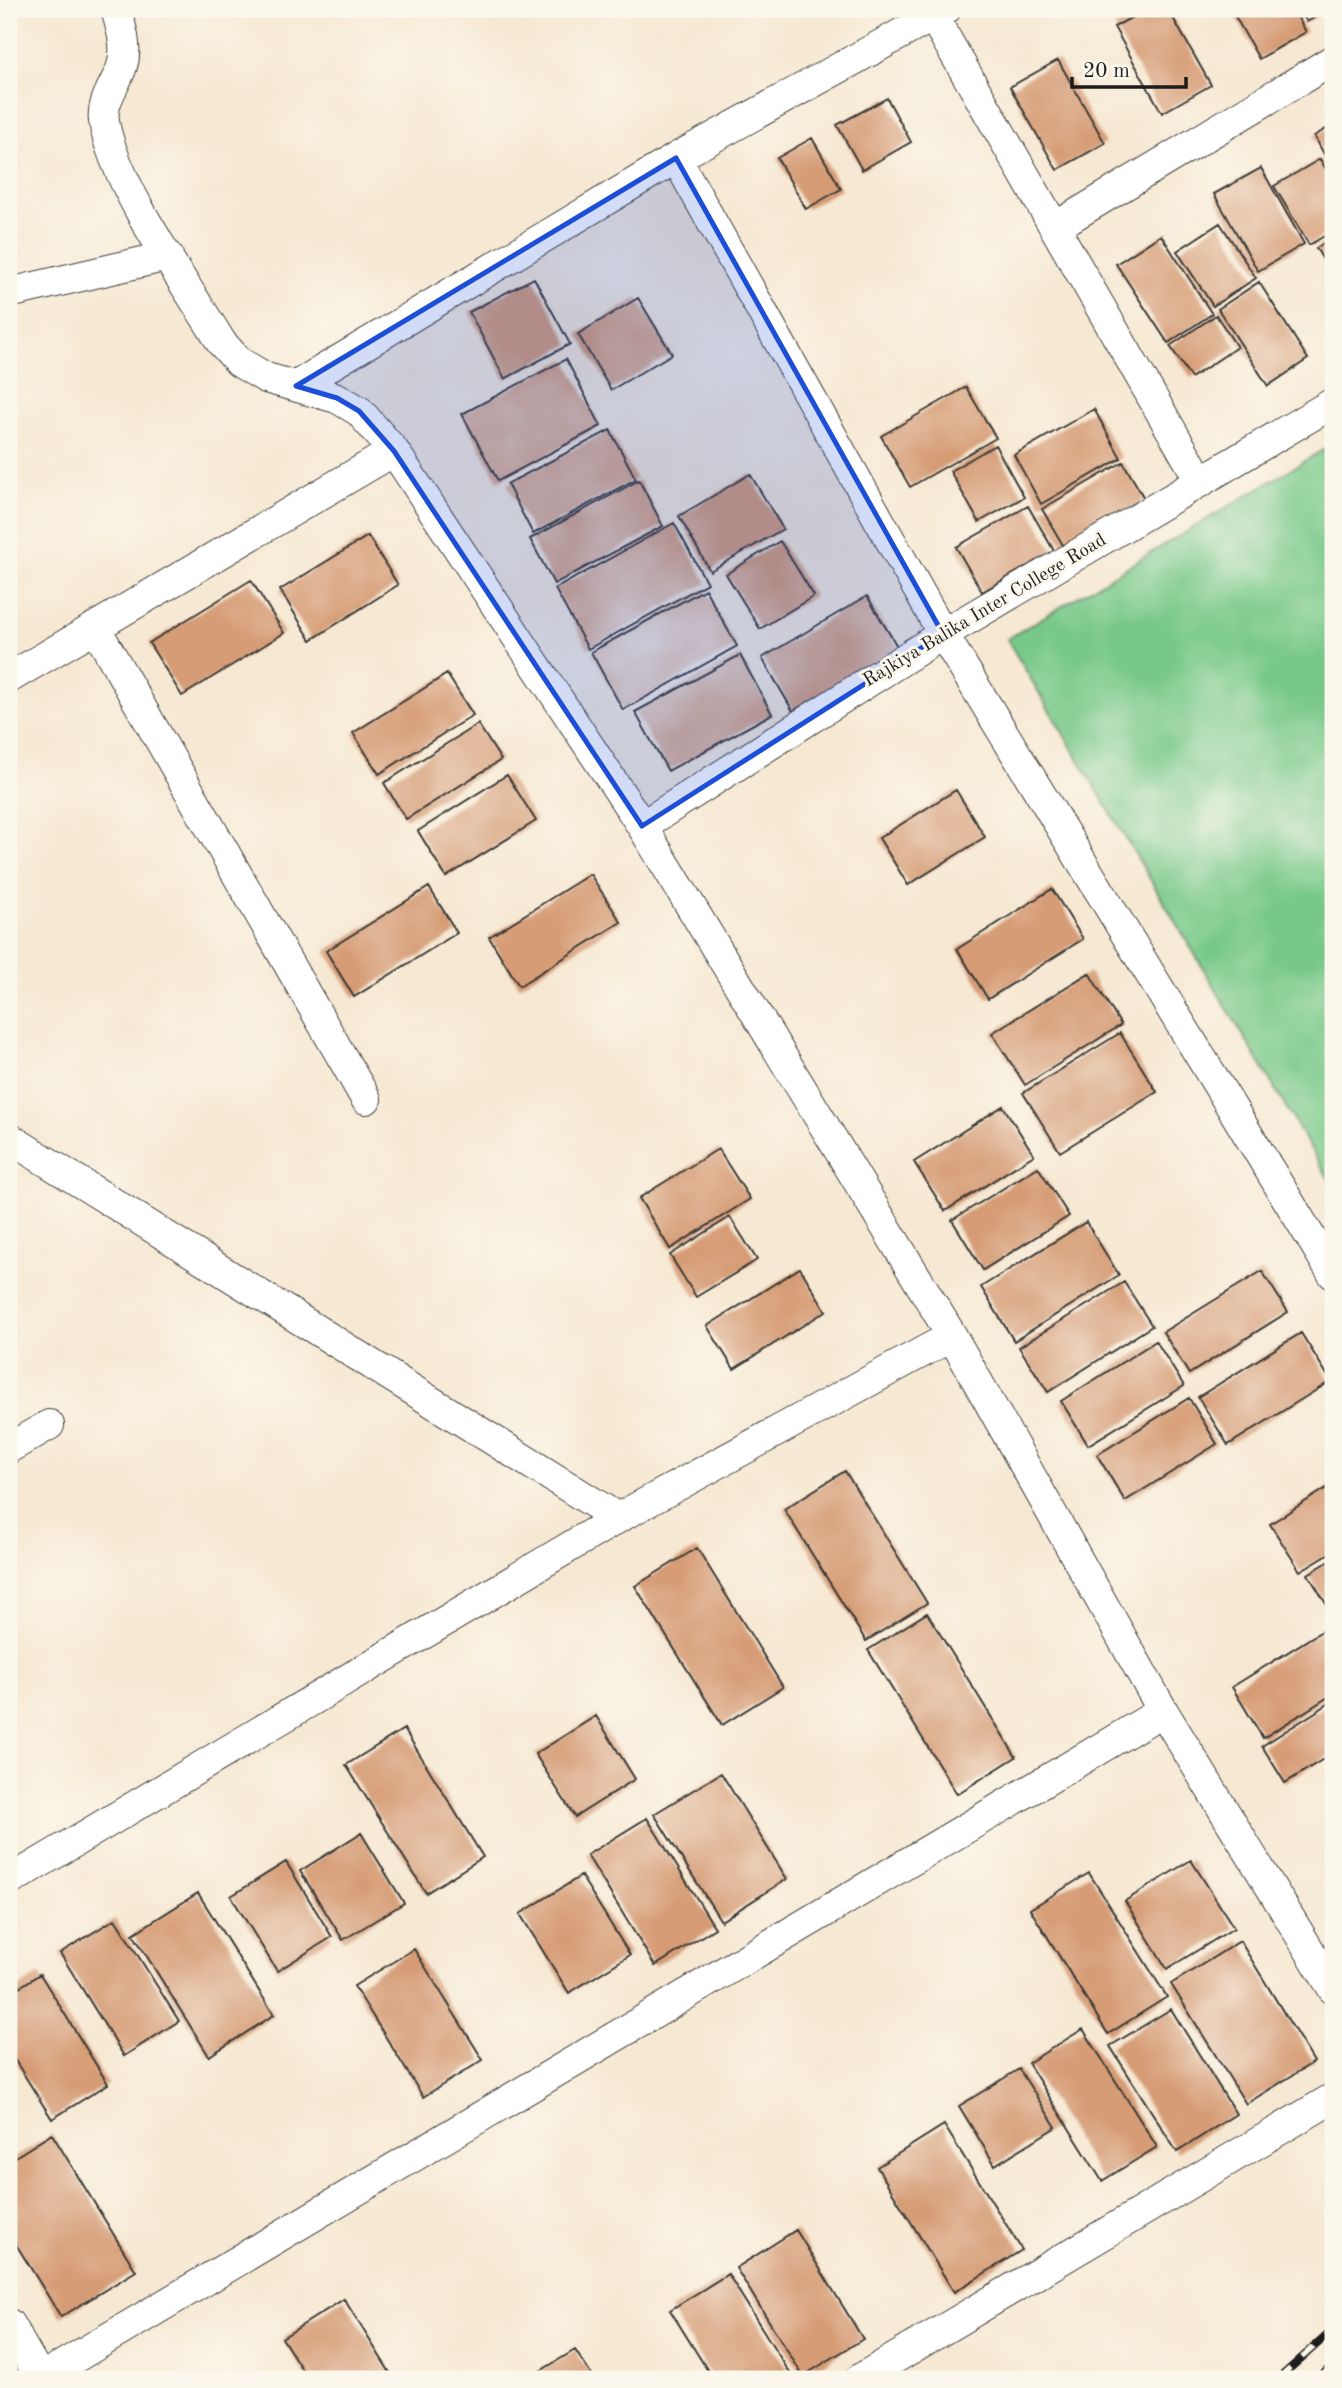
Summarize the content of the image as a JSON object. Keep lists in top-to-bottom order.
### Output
{
  "streets": {
    "street": ["Rajkiya Balika Inter College Road"]
  },
  "scale_bar": "20 m"
}
